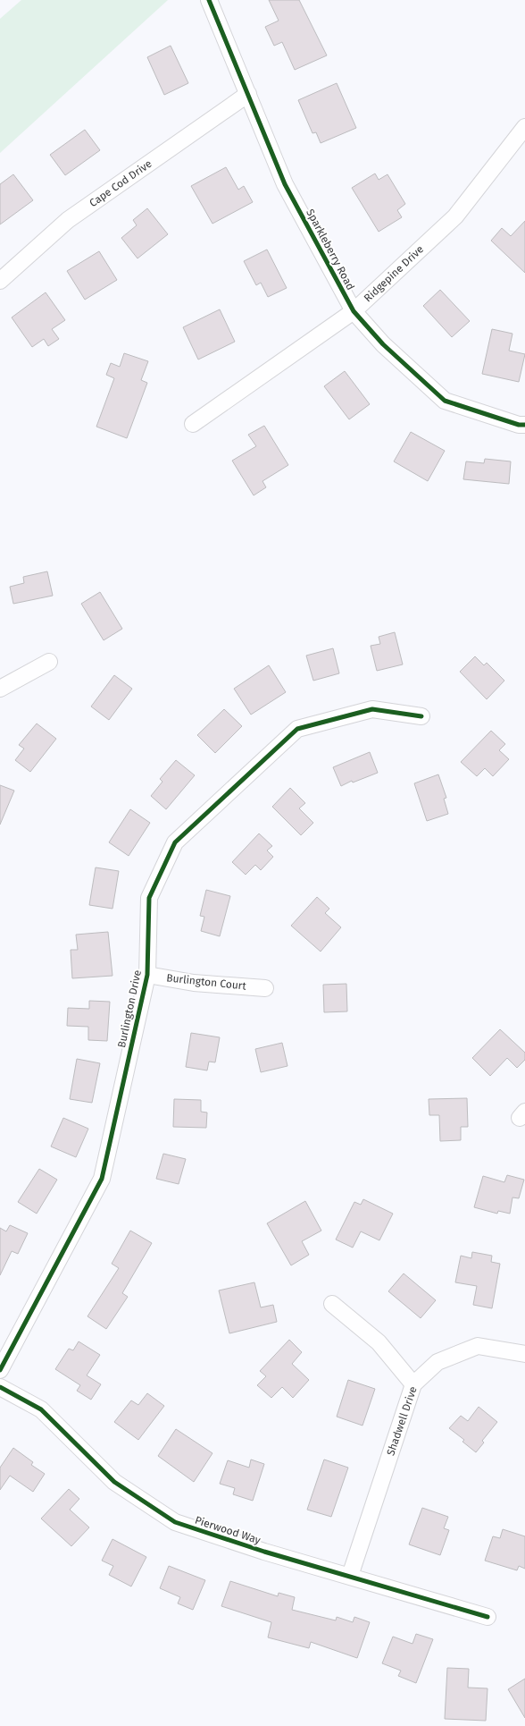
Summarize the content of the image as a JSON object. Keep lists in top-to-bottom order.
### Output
{
  "streets": {
    "street": [
      "Cape Cod Drive",
      "Sparkleberry Road",
      "Ridgepine Drive",
      "Burlington Court",
      "Burlington Drive",
      "Shadwell Drive",
      "Pierwood Way"
    ]
  },
  "crossings": [
    ["Cape Cod Drive", "Sparkleberry Road"],
    ["Sparkleberry Road", "Ridgepine Drive"],
    ["Burlington Court", "Burlington Drive"],
    ["Shadwell Drive", "Pierwood Way"]
  ]
}
